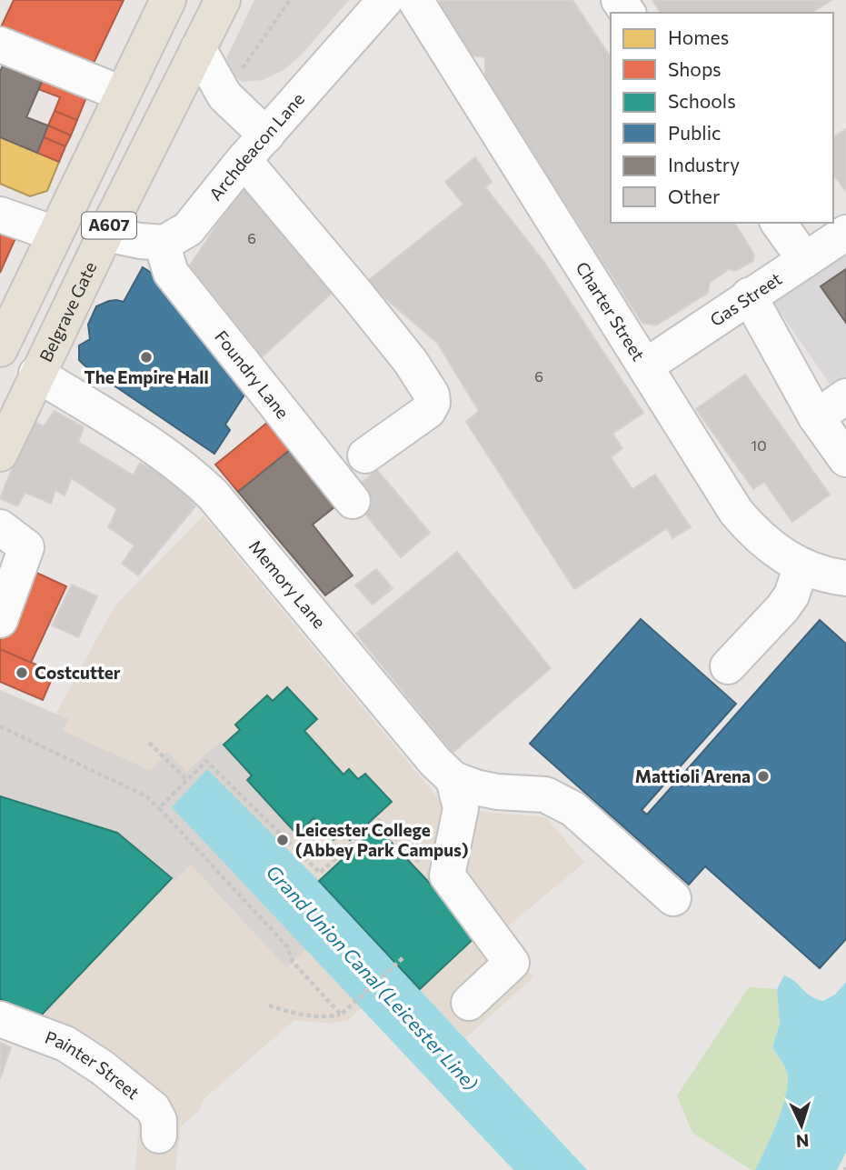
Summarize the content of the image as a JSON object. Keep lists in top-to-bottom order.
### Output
{
  "streets": {
    "main road": ["A607", "Belgrave Gate"],
    "street": [
      "Archdeacon Lane",
      "Gas Street",
      "Charter Street",
      "Foundry Lane",
      "Memory Lane",
      "Painter Street"
    ]
  },
  "crossings": [
    ["Archdeacon Lane", "Foundry Lane"],
    ["Gas Street", "Charter Street"],
    ["Belgrave Gate", "Memory Lane"]
  ],
  "water": ["Grand Union Canal (Leicester Line)"],
  "places": [
    "The Empire Hall",
    "Costcutter",
    "Mattioli Arena",
    "Leicester College (Abbey Park Campus)"
  ],
  "house_numbers": ["6", "6", "10"],
  "legend": [
    "Homes",
    "Shops",
    "Schools",
    "Public",
    "Industry",
    "Other"
  ],
  "north": "bottom"
}
